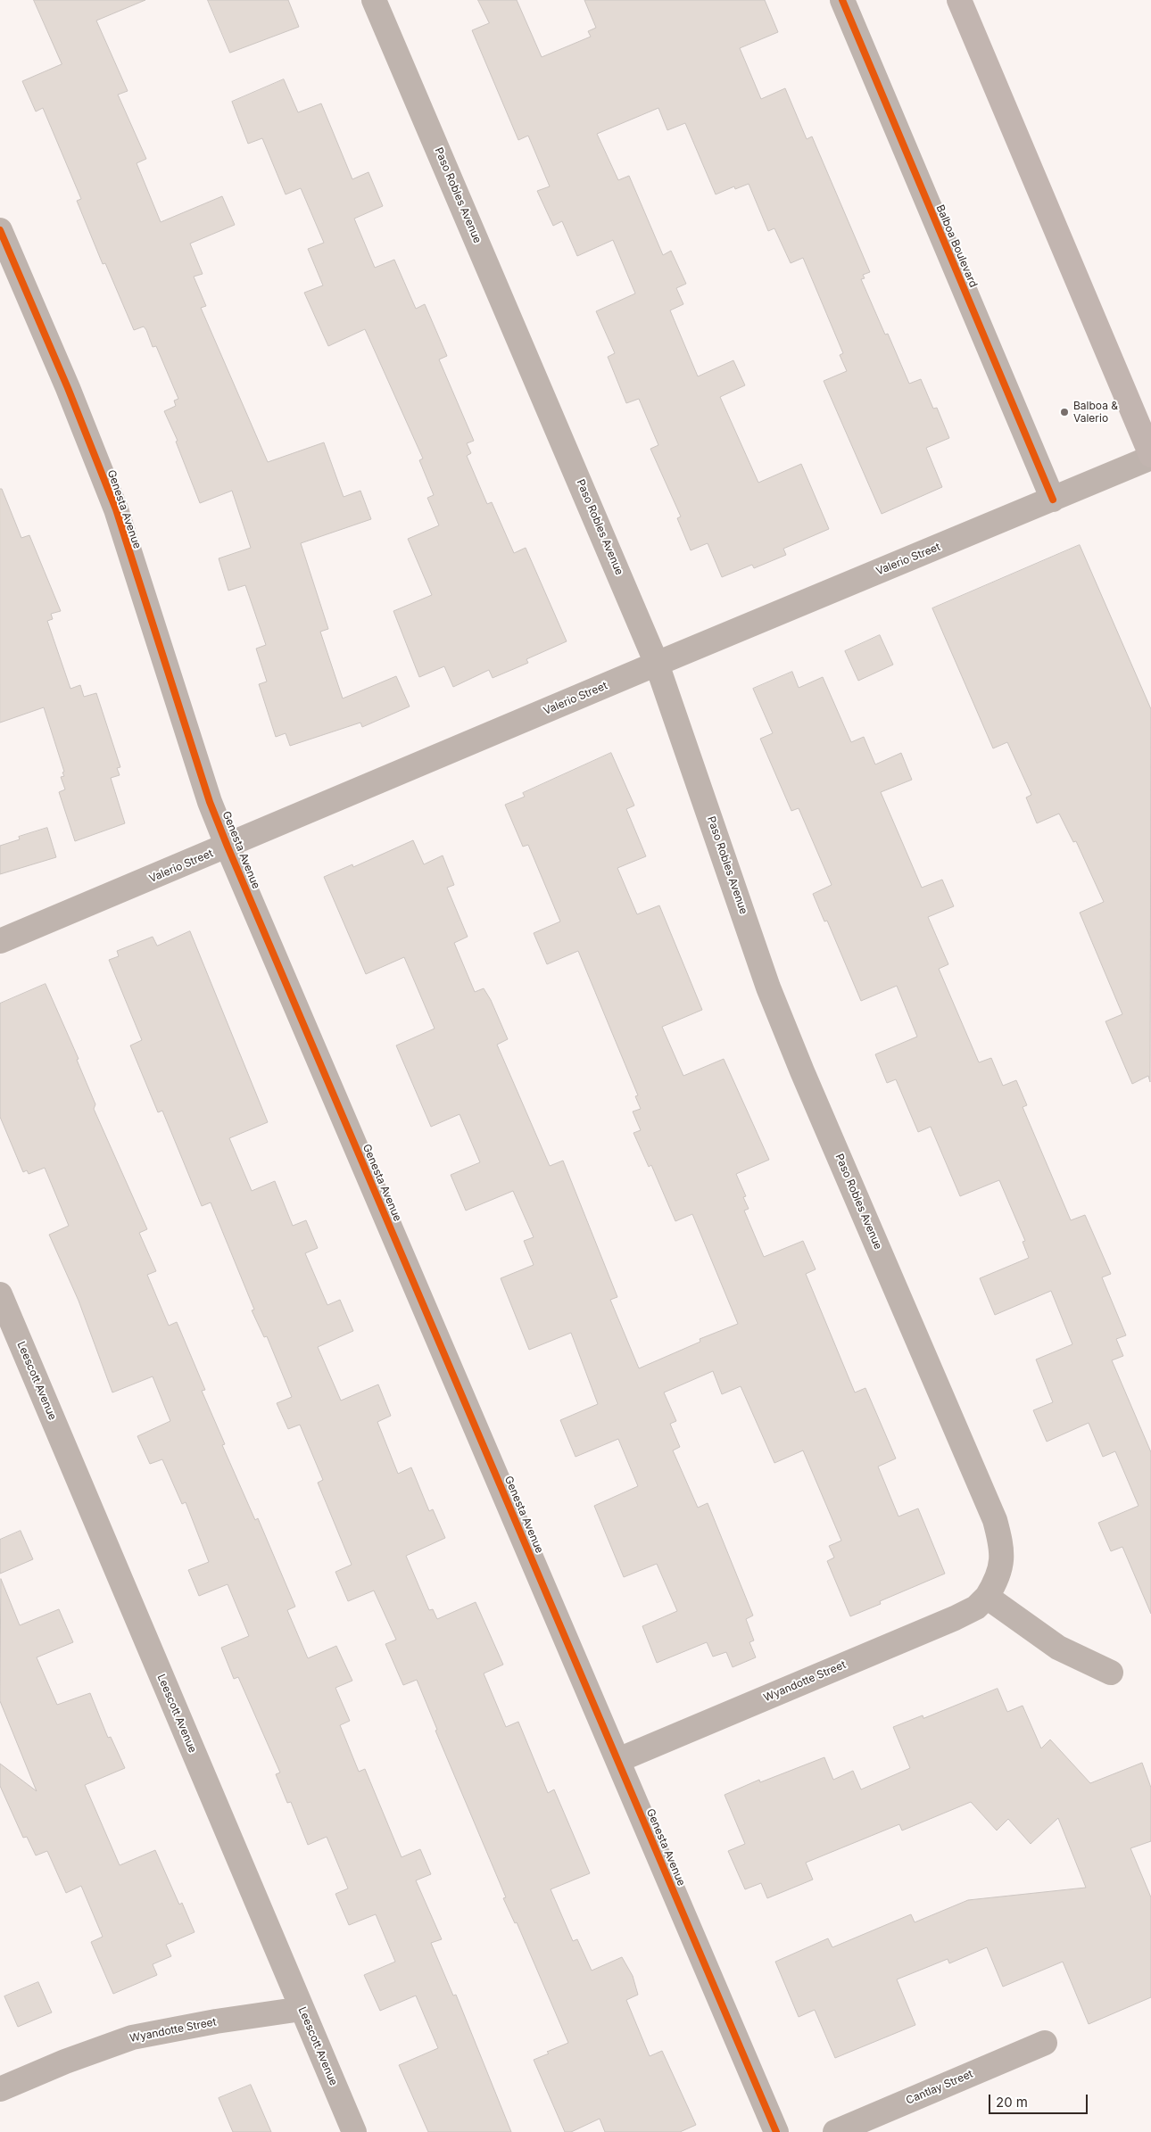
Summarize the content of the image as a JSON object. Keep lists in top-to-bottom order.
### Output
{
  "streets": {
    "street": [
      "Paso Robles Avenue",
      "Balboa Boulevard",
      "Genesta Avenue",
      "Valerio Street",
      "Leescott Avenue",
      "Wyandotte Street",
      "Cantlay Street"
    ]
  },
  "crossings": [
    ["Paso Robles Avenue", "Valerio Street"],
    ["Paso Robles Avenue", "Wyandotte Street"],
    ["Balboa Boulevard", "Valerio Street"],
    ["Genesta Avenue", "Valerio Street"],
    ["Genesta Avenue", "Wyandotte Street"],
    ["Leescott Avenue", "Wyandotte Street"]
  ],
  "places": ["Balboa & Valerio"],
  "scale_bar": "20 m"
}
